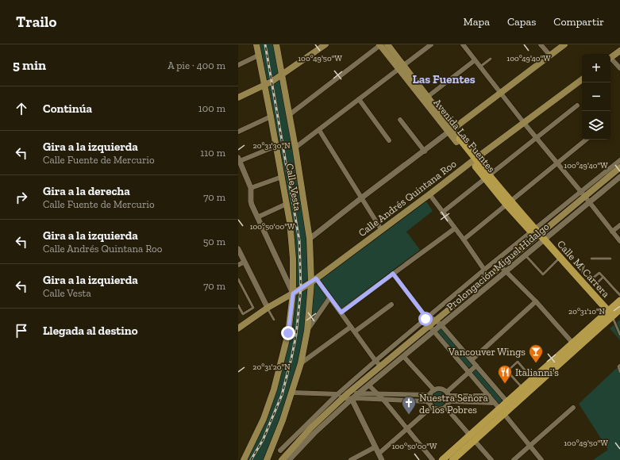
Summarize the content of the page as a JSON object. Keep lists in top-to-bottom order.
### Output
{
  "streets": {
    "main road": [
      "Avenida Las Fuentes",
      "Calle Vesta",
      "Calle Andrés Quintana Roo",
      "Prolongación Miguel Hidalgo",
      "Calle M. Carrera"
    ]
  },
  "crossings": [
    ["Avenida Las Fuentes", "Calle Andrés Quintana Roo"],
    ["Avenida Las Fuentes", "Prolongación Miguel Hidalgo"],
    ["Avenida Las Fuentes", "Calle M. Carrera"],
    ["Calle Vesta", "Calle Andrés Quintana Roo"],
    ["Prolongación Miguel Hidalgo", "Calle M. Carrera"]
  ],
  "districts": ["Las Fuentes"],
  "places": {
    "bar": ["Vancouver Wings"],
    "restaurant": ["Italianni's"],
    "church": ["Nuestra Señora de los Pobres"]
  },
  "page": {
    "header": "Trailo",
    "nav": ["Mapa", "Capas", "Compartir"],
    "heading": ["5 min", "A pie · 400 m"],
    "map_buttons": ["+", "−"],
    "list": [
      ["Continúa", "100 m"],
      ["Gira a la izquierda", "Calle Fuente de Mercurio", "110 m"],
      ["Gira a la derecha", "Calle Fuente de Mercurio", "70 m"],
      ["Gira a la izquierda", "Calle Andrés Quintana Roo", "50 m"],
      ["Gira a la izquierda", "Calle Vesta", "70 m"],
      "Llegada al destino"
    ]
  },
  "coordinates": [
    "100°49'50\"W",
    "100°49'40\"W",
    "20°31'30\"N",
    "100°50'00\"W",
    "20°31'10\"N",
    "20°31'20\"N"
  ]
}
